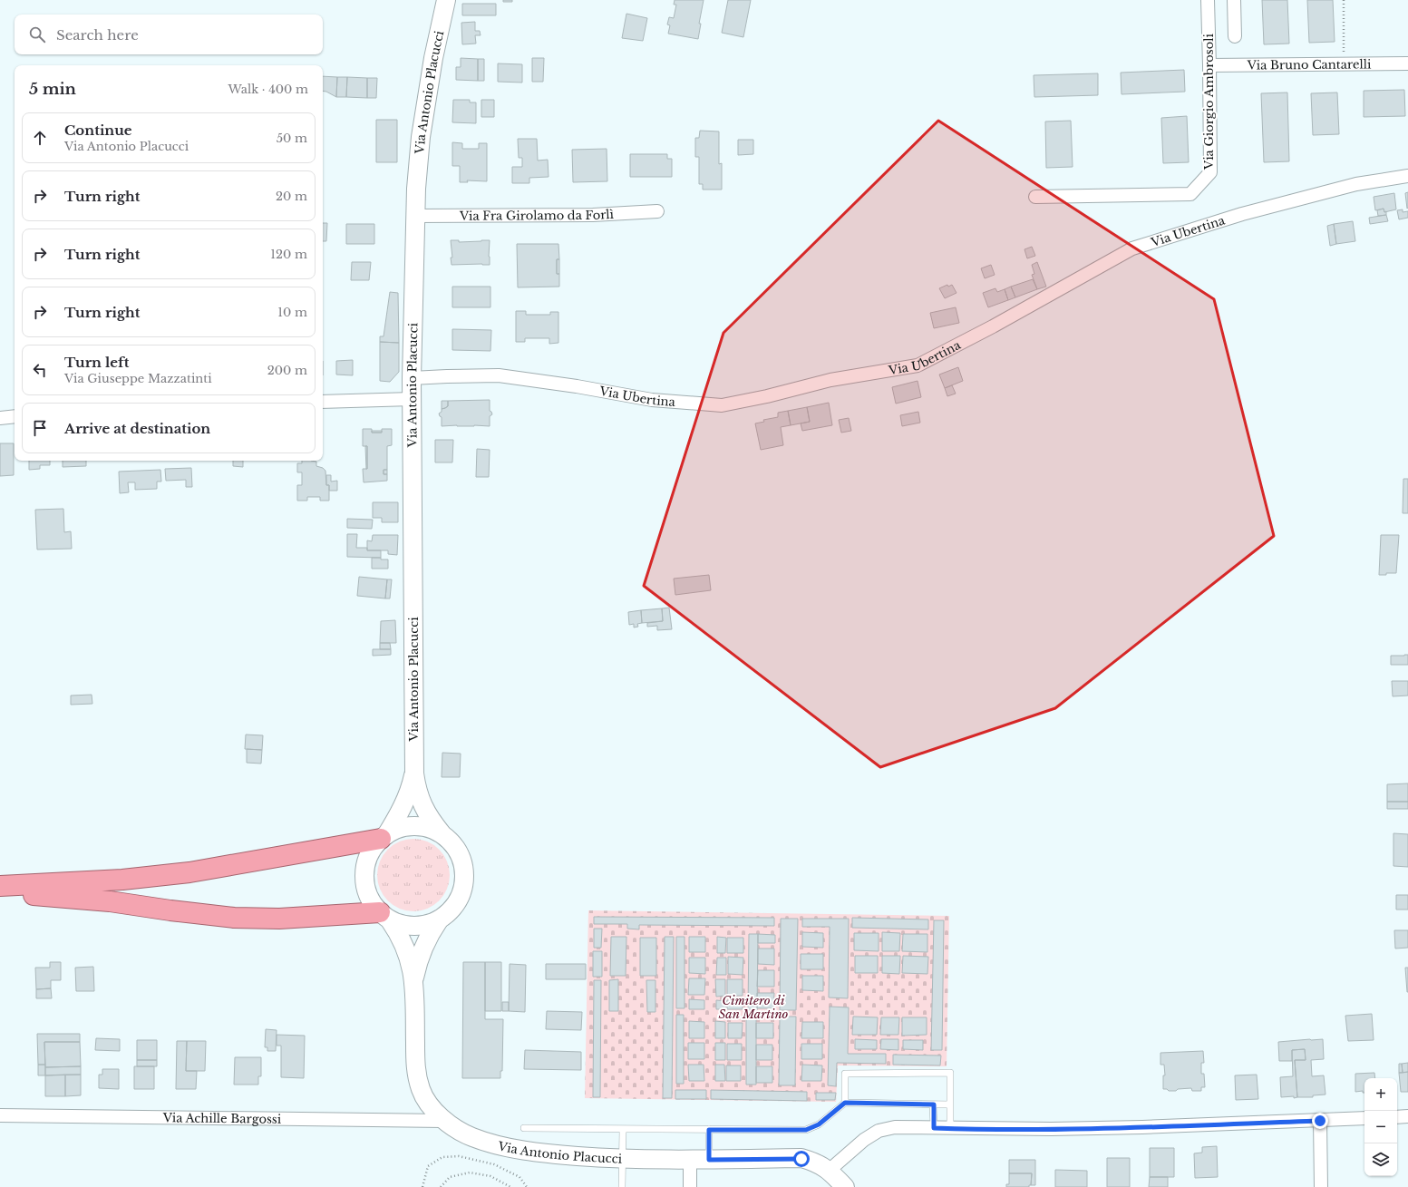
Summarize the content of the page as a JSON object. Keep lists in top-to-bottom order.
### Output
{
  "streets": {
    "main road": ["Via Antonio Placucci"],
    "street": [
      "Via Bruno Cantarelli",
      "Via Giorgio Ambrosoli",
      "Via Fra Girolamo da Forlì",
      "Via Ubertina",
      "Via Achille Bargossi"
    ]
  },
  "crossings": [
    ["Via Bruno Cantarelli", "Via Giorgio Ambrosoli"],
    ["Via Antonio Placucci", "Via Fra Girolamo da Forlì"],
    ["Via Antonio Placucci", "Via Ubertina"],
    ["Via Antonio Placucci", "Via Achille Bargossi"]
  ],
  "parks": ["Cimitero di San Martino"],
  "page": {
    "search": "Search here",
    "heading": ["5 min", "Walk · 400 m"],
    "list": [
      ["Continue", "Via Antonio Placucci", "50 m"],
      ["Turn right", "20 m"],
      ["Turn right", "120 m"],
      ["Turn right", "10 m"],
      ["Turn left", "Via Giuseppe Mazzatinti", "200 m"],
      "Arrive at destination"
    ],
    "map_buttons": ["+", "−"]
  }
}
